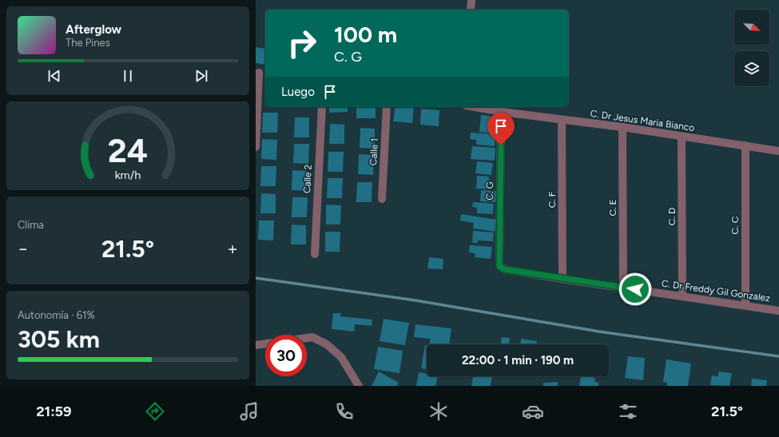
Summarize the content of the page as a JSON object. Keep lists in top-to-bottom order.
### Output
{
  "streets": {
    "street": [
      "C. Dr Jesus Maria Bianco",
      "Calle 1",
      "Calle 2",
      "C. G",
      "C. F",
      "C. E",
      "C. D",
      "C. C",
      "C. Dr Freddy Gil Gonzalez"
    ]
  },
  "crossings": [
    ["C. Dr Jesus Maria Bianco", "C. G"],
    ["C. Dr Jesus Maria Bianco", "C. F"],
    ["C. Dr Jesus Maria Bianco", "C. E"],
    ["C. Dr Jesus Maria Bianco", "C. D"],
    ["C. Dr Jesus Maria Bianco", "C. C"],
    ["C. G", "C. Dr Freddy Gil Gonzalez"],
    ["C. F", "C. Dr Freddy Gil Gonzalez"],
    ["C. E", "C. Dr Freddy Gil Gonzalez"],
    ["C. D", "C. Dr Freddy Gil Gonzalez"],
    ["C. C", "C. Dr Freddy Gil Gonzalez"]
  ],
  "north": "bottom right",
  "page": {
    "turn": ["100 m", "C. G"],
    "song": ["Afterglow", "The Pines"],
    "then": "Luego",
    "tile": [
      "Clima",
      ["Autonomía · 61%", "305 km"]
    ],
    "heat": ["−", "21.5°", "+"],
    "limit": "30",
    "trip": "22:00 · 1 min · 190 m",
    "tabs": ["21:59", "21.5°"],
    "gauge": ["24", "km/h"]
  }
}
